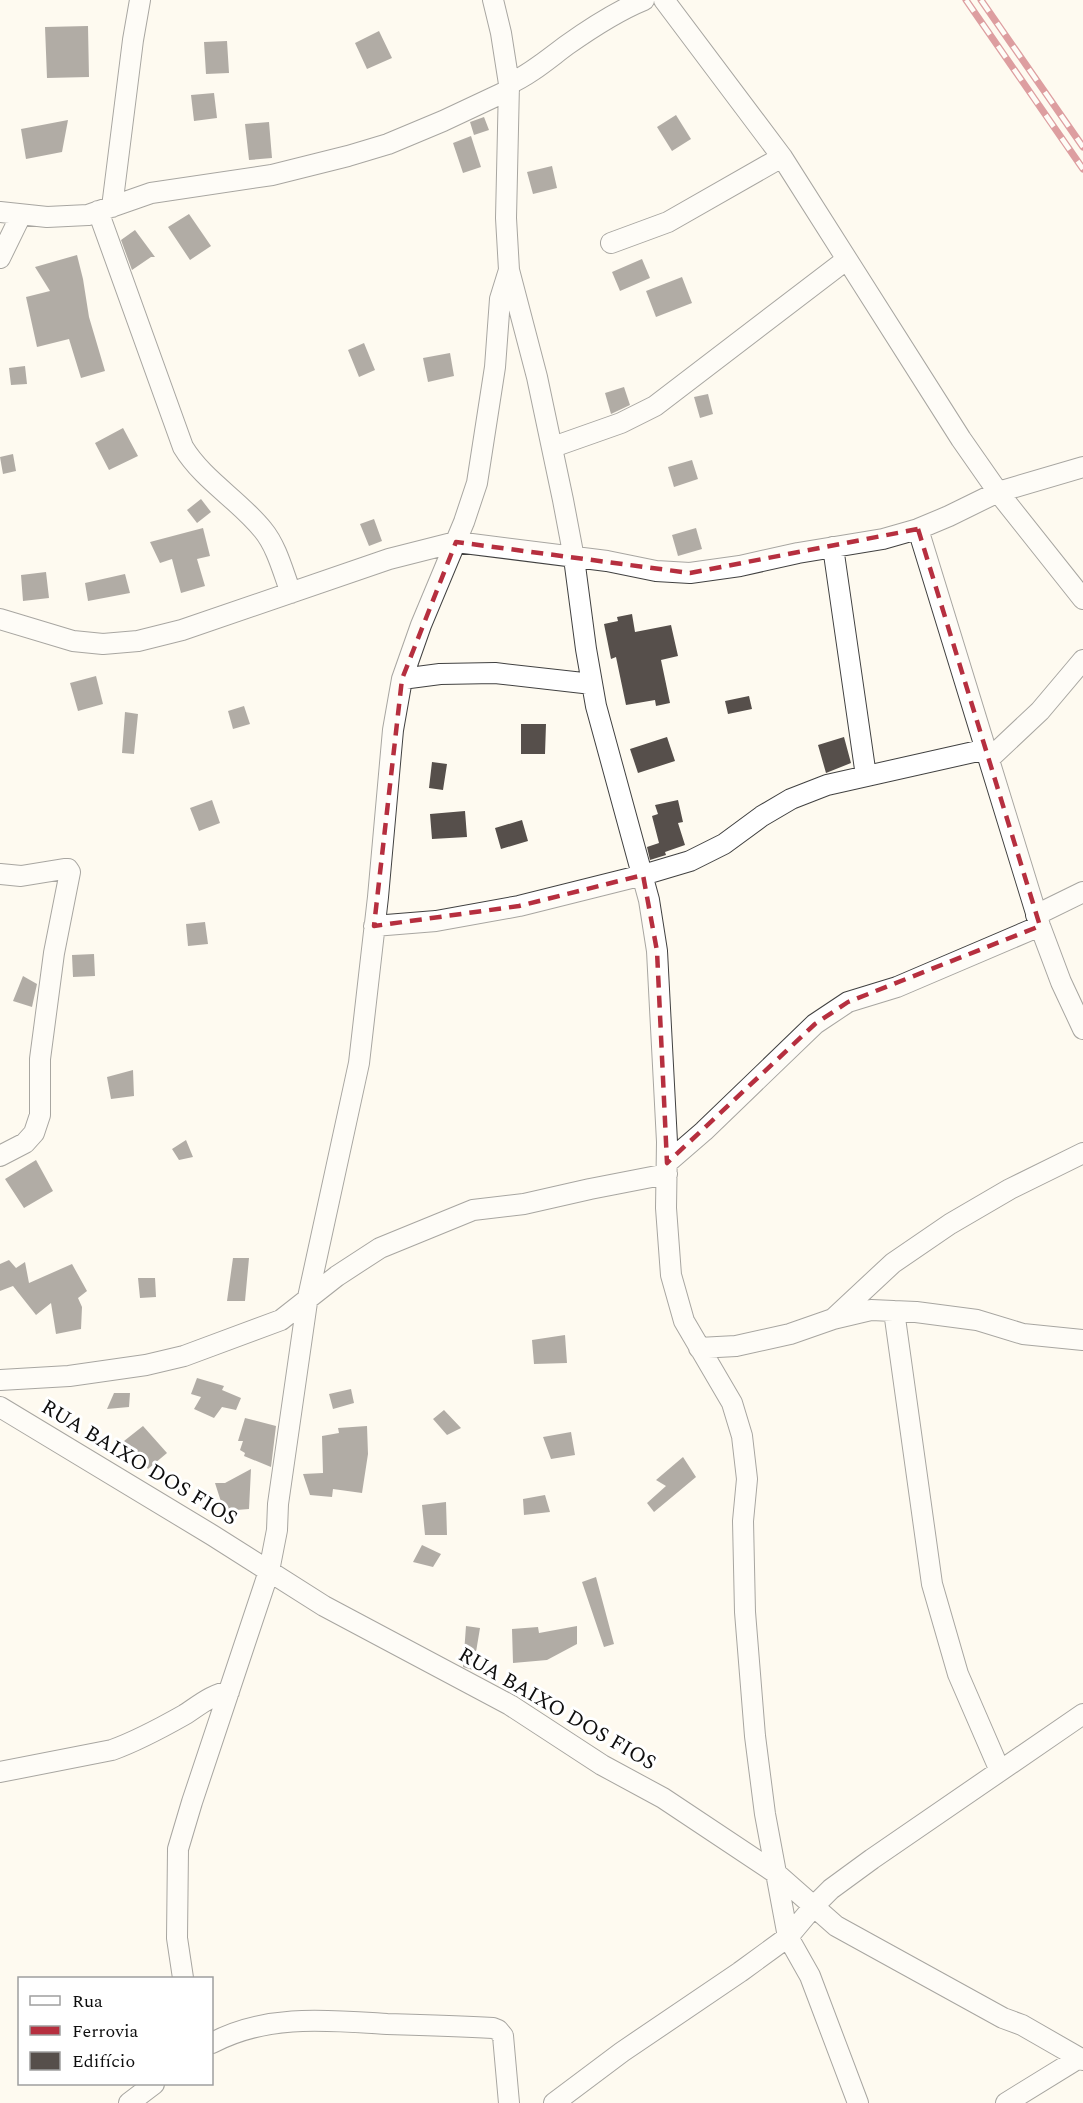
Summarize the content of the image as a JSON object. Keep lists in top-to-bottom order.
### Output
{
  "streets": {
    "street": ["RUA BAIXO DOS FIOS"]
  },
  "legend": ["Rua", "Ferrovia", "Edifício"]
}
